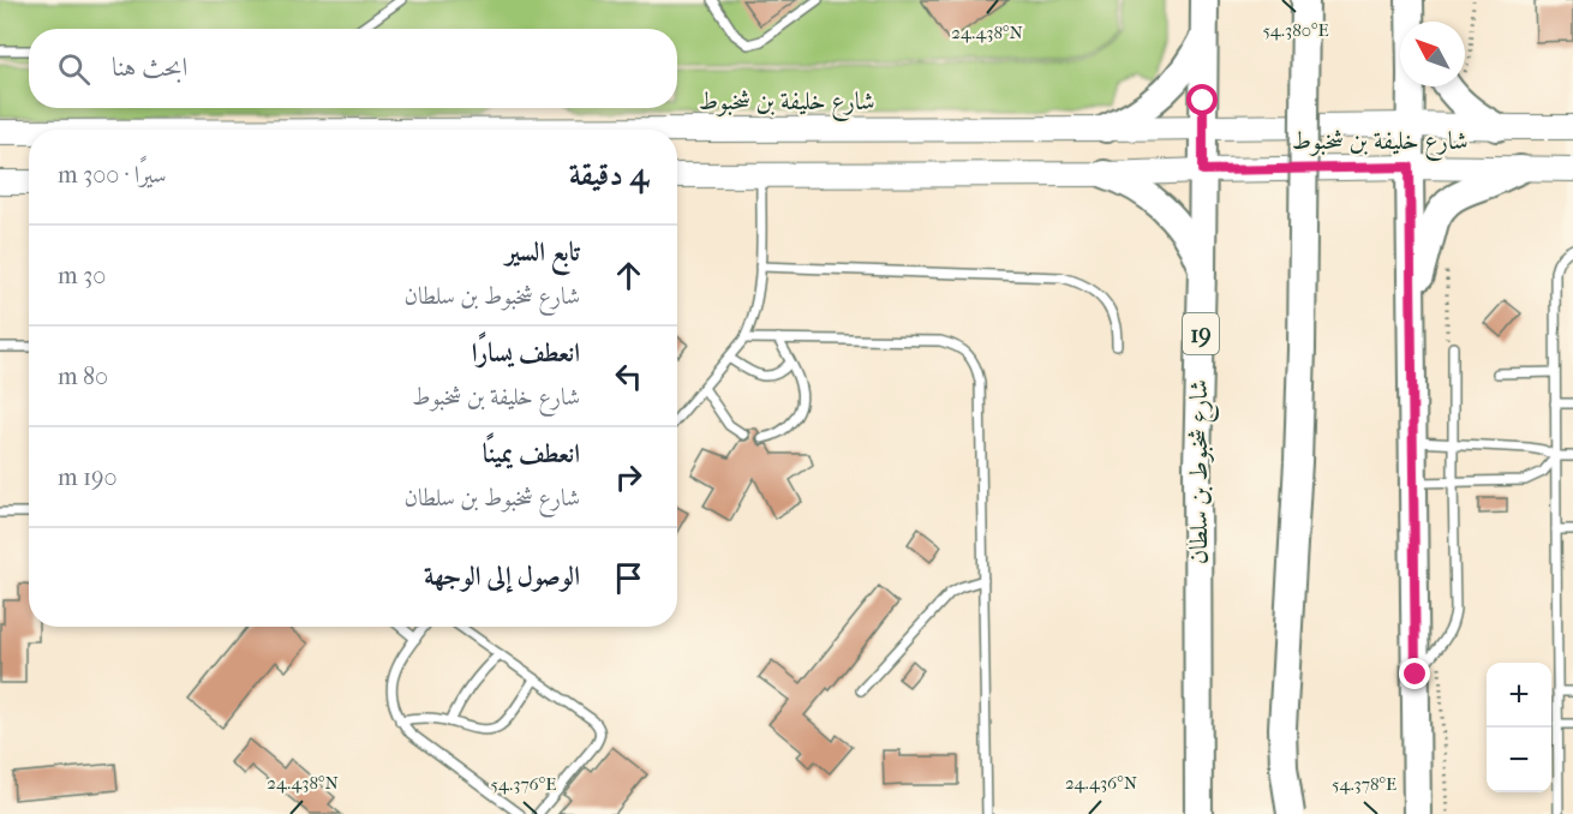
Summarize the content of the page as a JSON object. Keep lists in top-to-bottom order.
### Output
{
  "streets": {
    "main road": ["شارع خليفة بن شخبوط", "19", "شارع شخبوط بن سلطان"]
  },
  "crossings": [
    ["شارع خليفة بن شخبوط", "شارع شخبوط بن سلطان"]
  ],
  "north": "top left",
  "page": {
    "search": "ابحث هنا",
    "heading": ["4 دقيقة", "سيرًا · 300 m"],
    "list": [
      ["تابع السير", "شارع شخبوط بن سلطان", "30 m"],
      ["انعطف يسارًا", "شارع خليفة بن شخبوط", "80 m"],
      ["انعطف يمينًا", "شارع شخبوط بن سلطان", "190 m"],
      "الوصول إلى الوجهة"
    ],
    "map_buttons": ["+", "−"]
  },
  "coordinates": [
    "54.380°E",
    "24.438°N",
    "24.436°N",
    "54.376°E",
    "54.378°E"
  ]
}
